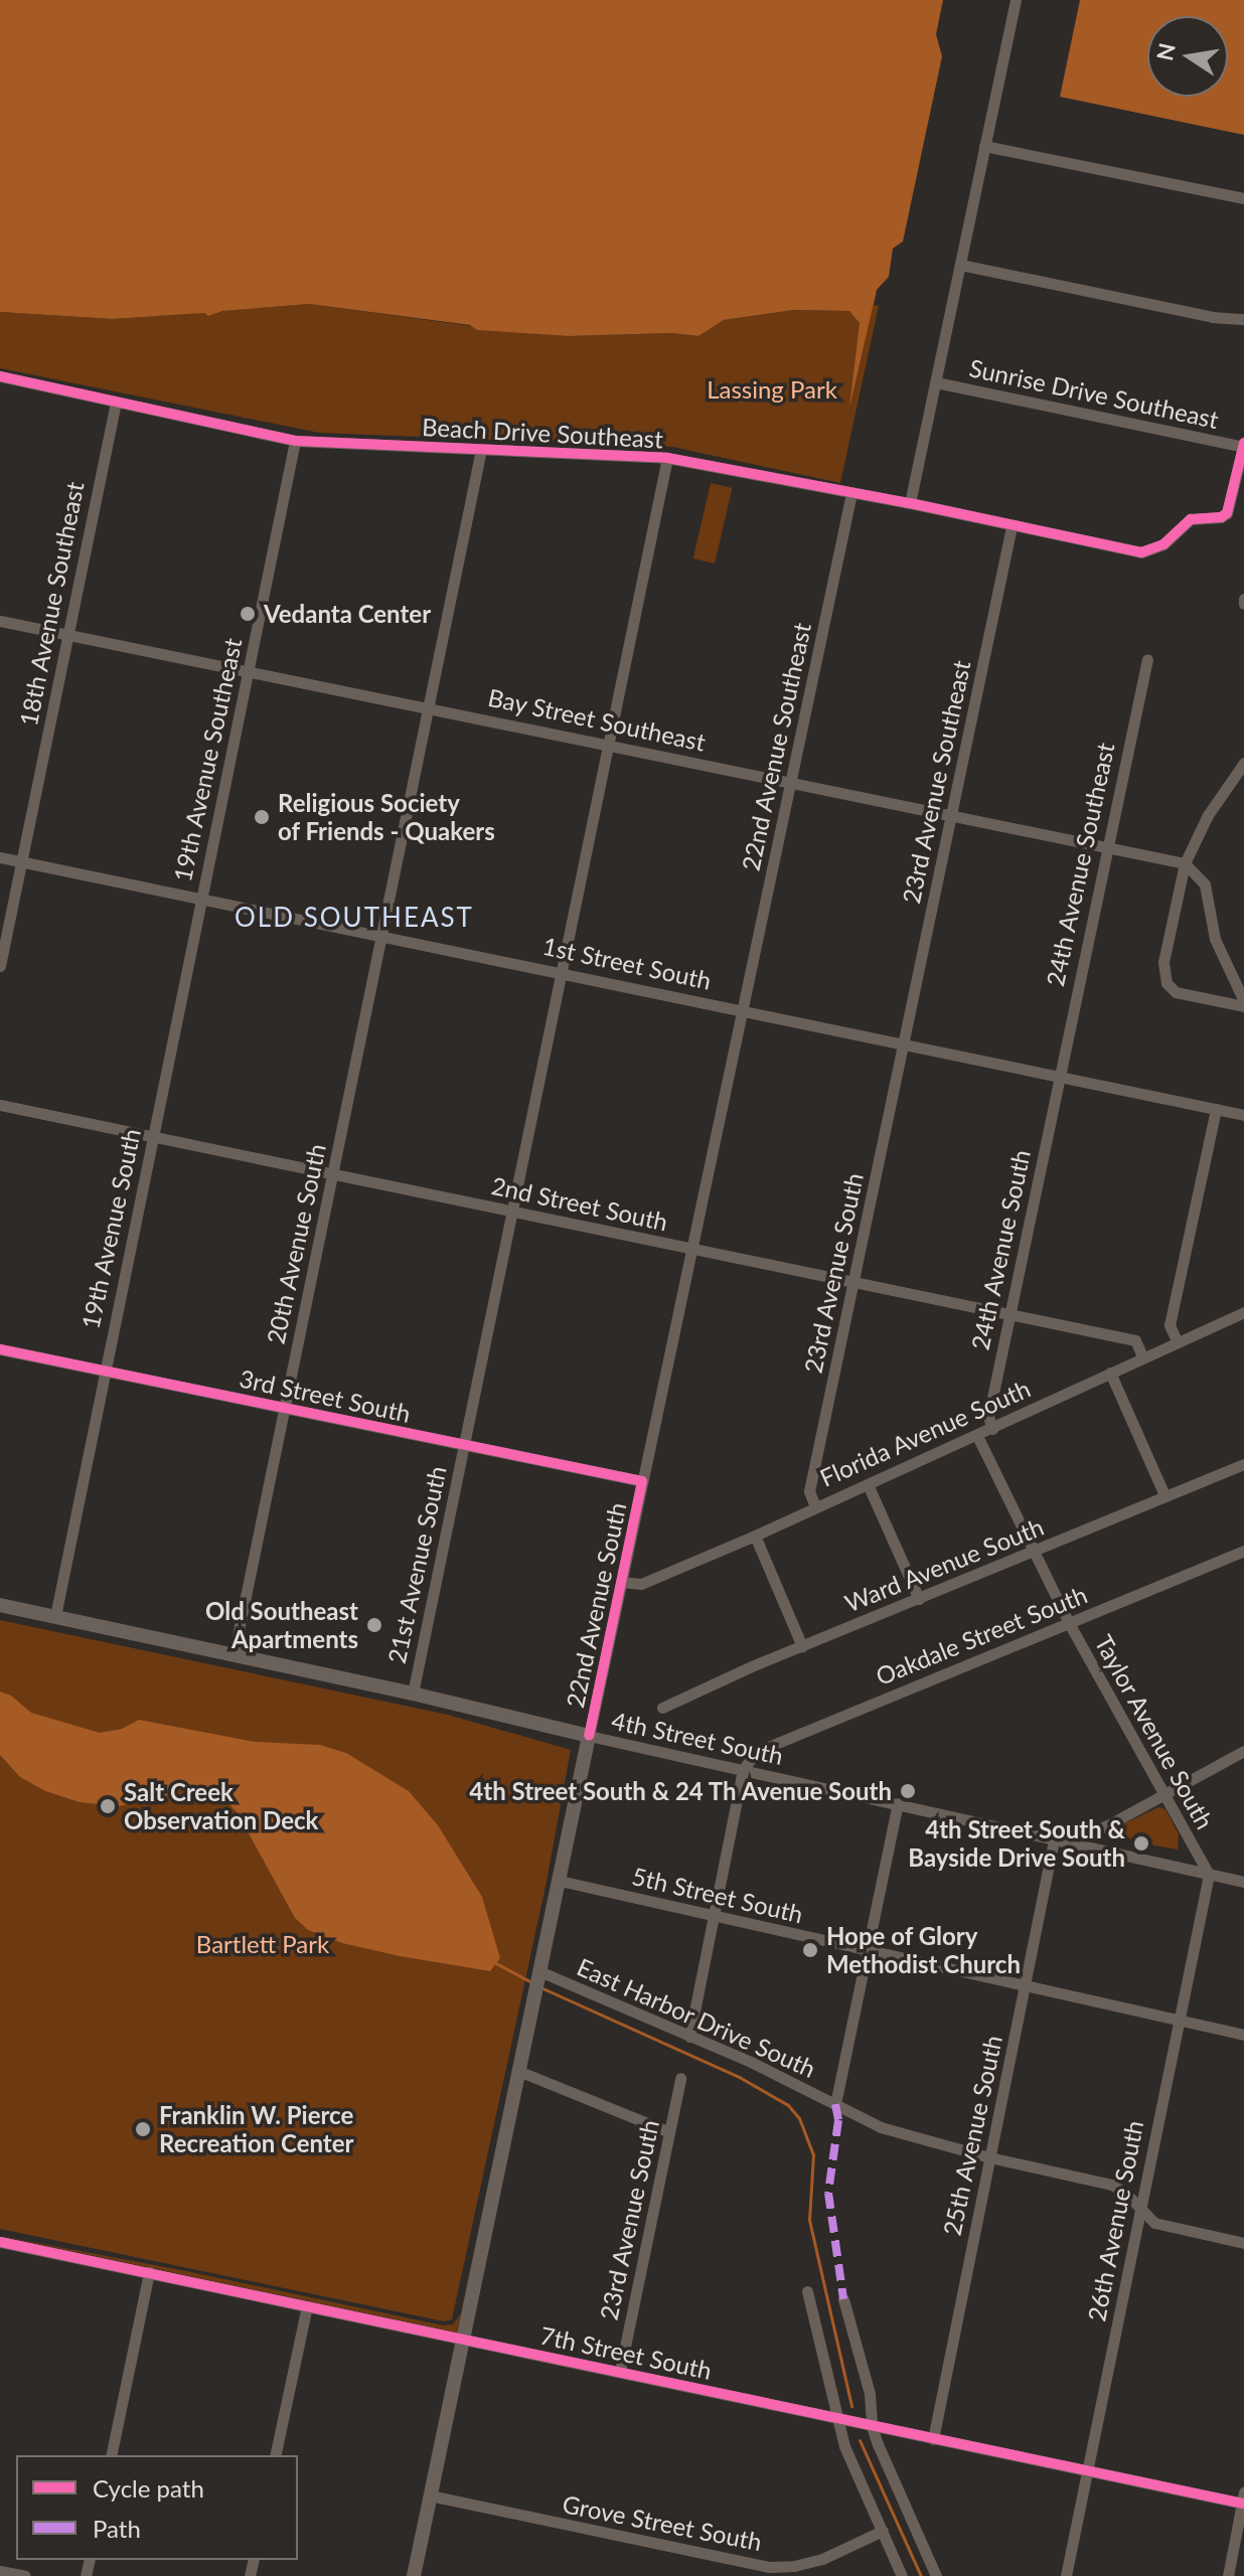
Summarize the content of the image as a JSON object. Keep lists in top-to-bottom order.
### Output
{
  "streets": {
    "main road": ["22nd Avenue South", "4th Street South"],
    "street": [
      "Sunrise Drive Southeast",
      "Beach Drive Southeast",
      "18th Avenue Southeast",
      "Bay Street Southeast",
      "22nd Avenue Southeast",
      "19th Avenue Southeast",
      "23rd Avenue Southeast",
      "24th Avenue Southeast",
      "1st Street South",
      "2nd Street South",
      "19th Avenue South",
      "20th Avenue South",
      "24th Avenue South",
      "23rd Avenue South",
      "3rd Street South",
      "Florida Avenue South",
      "21st Avenue South",
      "Ward Avenue South",
      "Oakdale Street South",
      "Taylor Avenue South",
      "5th Street South",
      "East Harbor Drive South",
      "25th Avenue South",
      "26th Avenue South",
      "7th Street South",
      "Grove Street South"
    ]
  },
  "crossings": [
    ["Sunrise Drive Southeast", "Beach Drive Southeast"],
    ["Beach Drive Southeast", "18th Avenue Southeast"],
    ["Beach Drive Southeast", "22nd Avenue Southeast"],
    ["Beach Drive Southeast", "19th Avenue Southeast"],
    ["Beach Drive Southeast", "23rd Avenue Southeast"],
    ["Beach Drive Southeast", "20th Avenue South"],
    ["Beach Drive Southeast", "21st Avenue South"],
    ["18th Avenue Southeast", "Bay Street Southeast"],
    ["18th Avenue Southeast", "1st Street South"],
    ["Bay Street Southeast", "22nd Avenue Southeast"],
    ["Bay Street Southeast", "19th Avenue Southeast"],
    ["Bay Street Southeast", "23rd Avenue Southeast"],
    ["Bay Street Southeast", "24th Avenue Southeast"],
    ["Bay Street Southeast", "20th Avenue South"],
    ["Bay Street Southeast", "21st Avenue South"],
    ["22nd Avenue Southeast", "1st Street South"],
    ["22nd Avenue Southeast", "22nd Avenue South"],
    ["19th Avenue Southeast", "1st Street South"],
    ["19th Avenue Southeast", "19th Avenue South"],
    ["23rd Avenue Southeast", "1st Street South"],
    ["23rd Avenue Southeast", "23rd Avenue South"],
    ["24th Avenue Southeast", "1st Street South"],
    ["24th Avenue Southeast", "24th Avenue South"],
    ["1st Street South", "19th Avenue South"],
    ["1st Street South", "20th Avenue South"],
    ["1st Street South", "24th Avenue South"],
    ["1st Street South", "23rd Avenue South"],
    ["1st Street South", "21st Avenue South"],
    ["1st Street South", "22nd Avenue South"],
    ["2nd Street South", "19th Avenue South"],
    ["2nd Street South", "20th Avenue South"],
    ["2nd Street South", "24th Avenue South"],
    ["2nd Street South", "23rd Avenue South"],
    ["2nd Street South", "Florida Avenue South"],
    ["2nd Street South", "21st Avenue South"],
    ["2nd Street South", "22nd Avenue South"],
    ["19th Avenue South", "3rd Street South"],
    ["19th Avenue South", "4th Street South"],
    ["20th Avenue South", "3rd Street South"],
    ["20th Avenue South", "4th Street South"],
    ["24th Avenue South", "Florida Avenue South"],
    ["23rd Avenue South", "Florida Avenue South"],
    ["23rd Avenue South", "7th Street South"],
    ["3rd Street South", "21st Avenue South"],
    ["3rd Street South", "22nd Avenue South"],
    ["Florida Avenue South", "22nd Avenue South"],
    ["Florida Avenue South", "Taylor Avenue South"],
    ["21st Avenue South", "4th Street South"],
    ["Ward Avenue South", "Taylor Avenue South"],
    ["22nd Avenue South", "4th Street South"],
    ["22nd Avenue South", "5th Street South"],
    ["22nd Avenue South", "East Harbor Drive South"],
    ["22nd Avenue South", "7th Street South"],
    ["22nd Avenue South", "Grove Street South"],
    ["Oakdale Street South", "Taylor Avenue South"],
    ["Oakdale Street South", "4th Street South"],
    ["Taylor Avenue South", "4th Street South"],
    ["Taylor Avenue South", "26th Avenue South"],
    ["4th Street South", "25th Avenue South"],
    ["4th Street South", "26th Avenue South"],
    ["5th Street South", "25th Avenue South"],
    ["5th Street South", "26th Avenue South"],
    ["East Harbor Drive South", "25th Avenue South"],
    ["East Harbor Drive South", "26th Avenue South"],
    ["25th Avenue South", "7th Street South"],
    ["26th Avenue South", "7th Street South"]
  ],
  "districts": ["OLD SOUTHEAST"],
  "parks": ["Lassing Park", "Bartlett Park"],
  "places": [
    "Vedanta Center",
    "Religious Society of Friends - Quakers",
    "Old Southeast Apartments",
    "4th Street South & 24 Th Avenue South",
    "Salt Creek Observation Deck",
    "4th Street South & Bayside Drive South",
    "Hope of Glory Methodist Church",
    "Franklin W. Pierce Recreation Center"
  ],
  "legend": ["Cycle path", "Path"],
  "north": "left"
}
